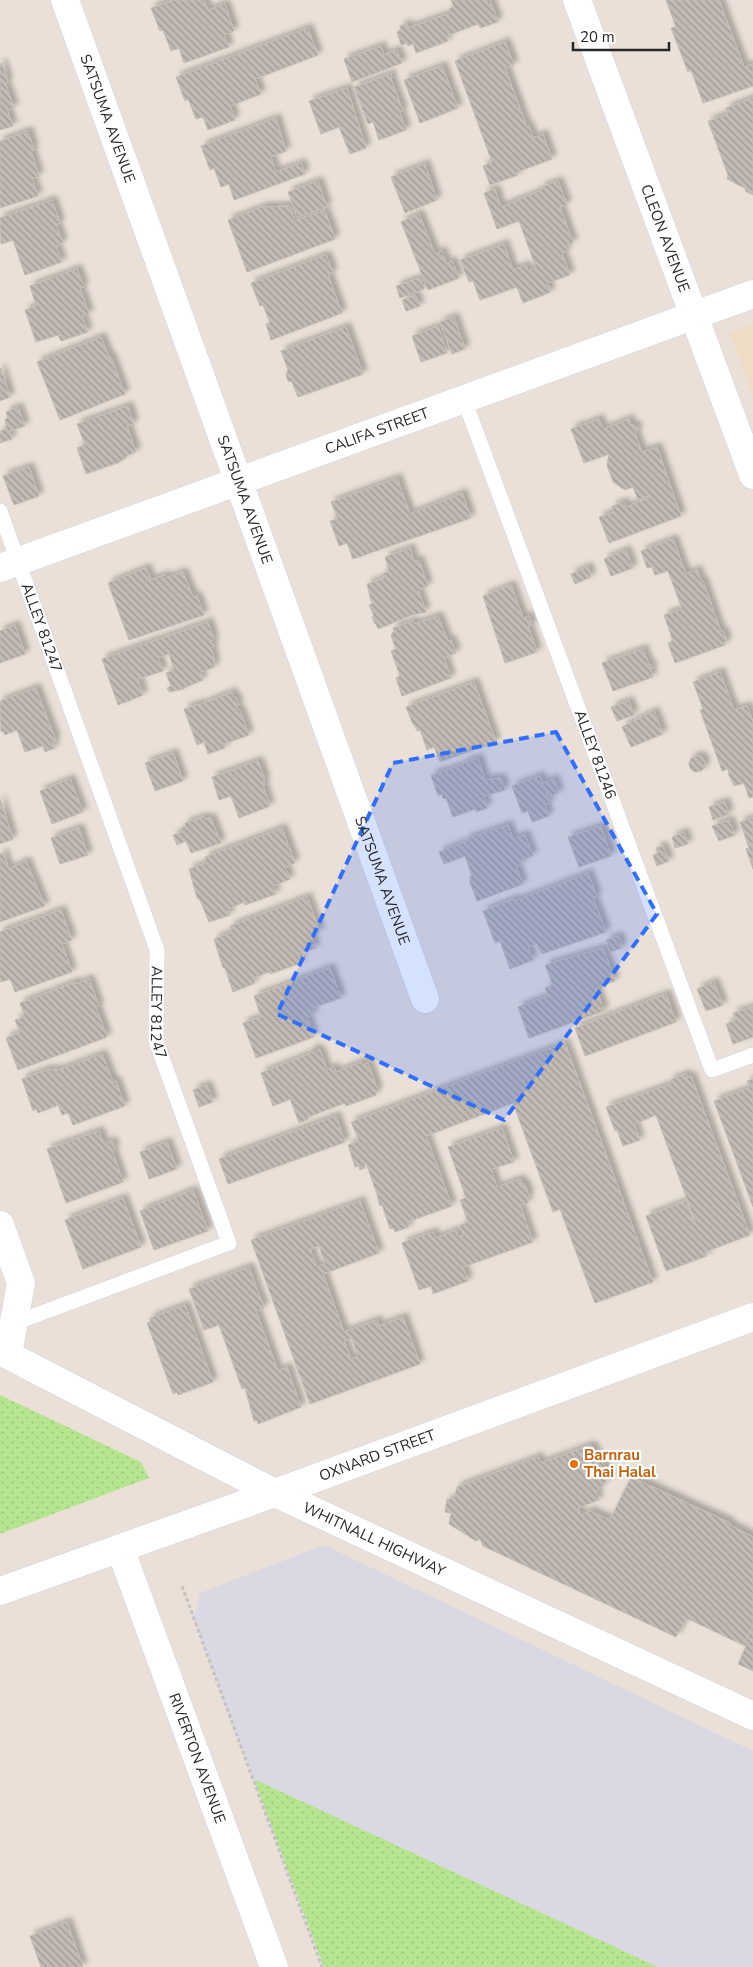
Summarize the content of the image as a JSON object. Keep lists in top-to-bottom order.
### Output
{
  "streets": {
    "street": [
      "SATSUMA AVENUE",
      "CLEON AVENUE",
      "CALIFA STREET",
      "OXNARD STREET",
      "WHITNALL HIGHWAY",
      "RIVERTON AVENUE"
    ],
    "lane": ["ALLEY 81247", "ALLEY 81246"]
  },
  "crossings": [
    ["SATSUMA AVENUE", "CALIFA STREET"],
    ["CLEON AVENUE", "CALIFA STREET"],
    ["CALIFA STREET", "ALLEY 81247"],
    ["CALIFA STREET", "ALLEY 81246"],
    ["OXNARD STREET", "WHITNALL HIGHWAY"],
    ["OXNARD STREET", "RIVERTON AVENUE"]
  ],
  "places": ["Barnrau Thai Halal"],
  "scale_bar": "20 m"
}
